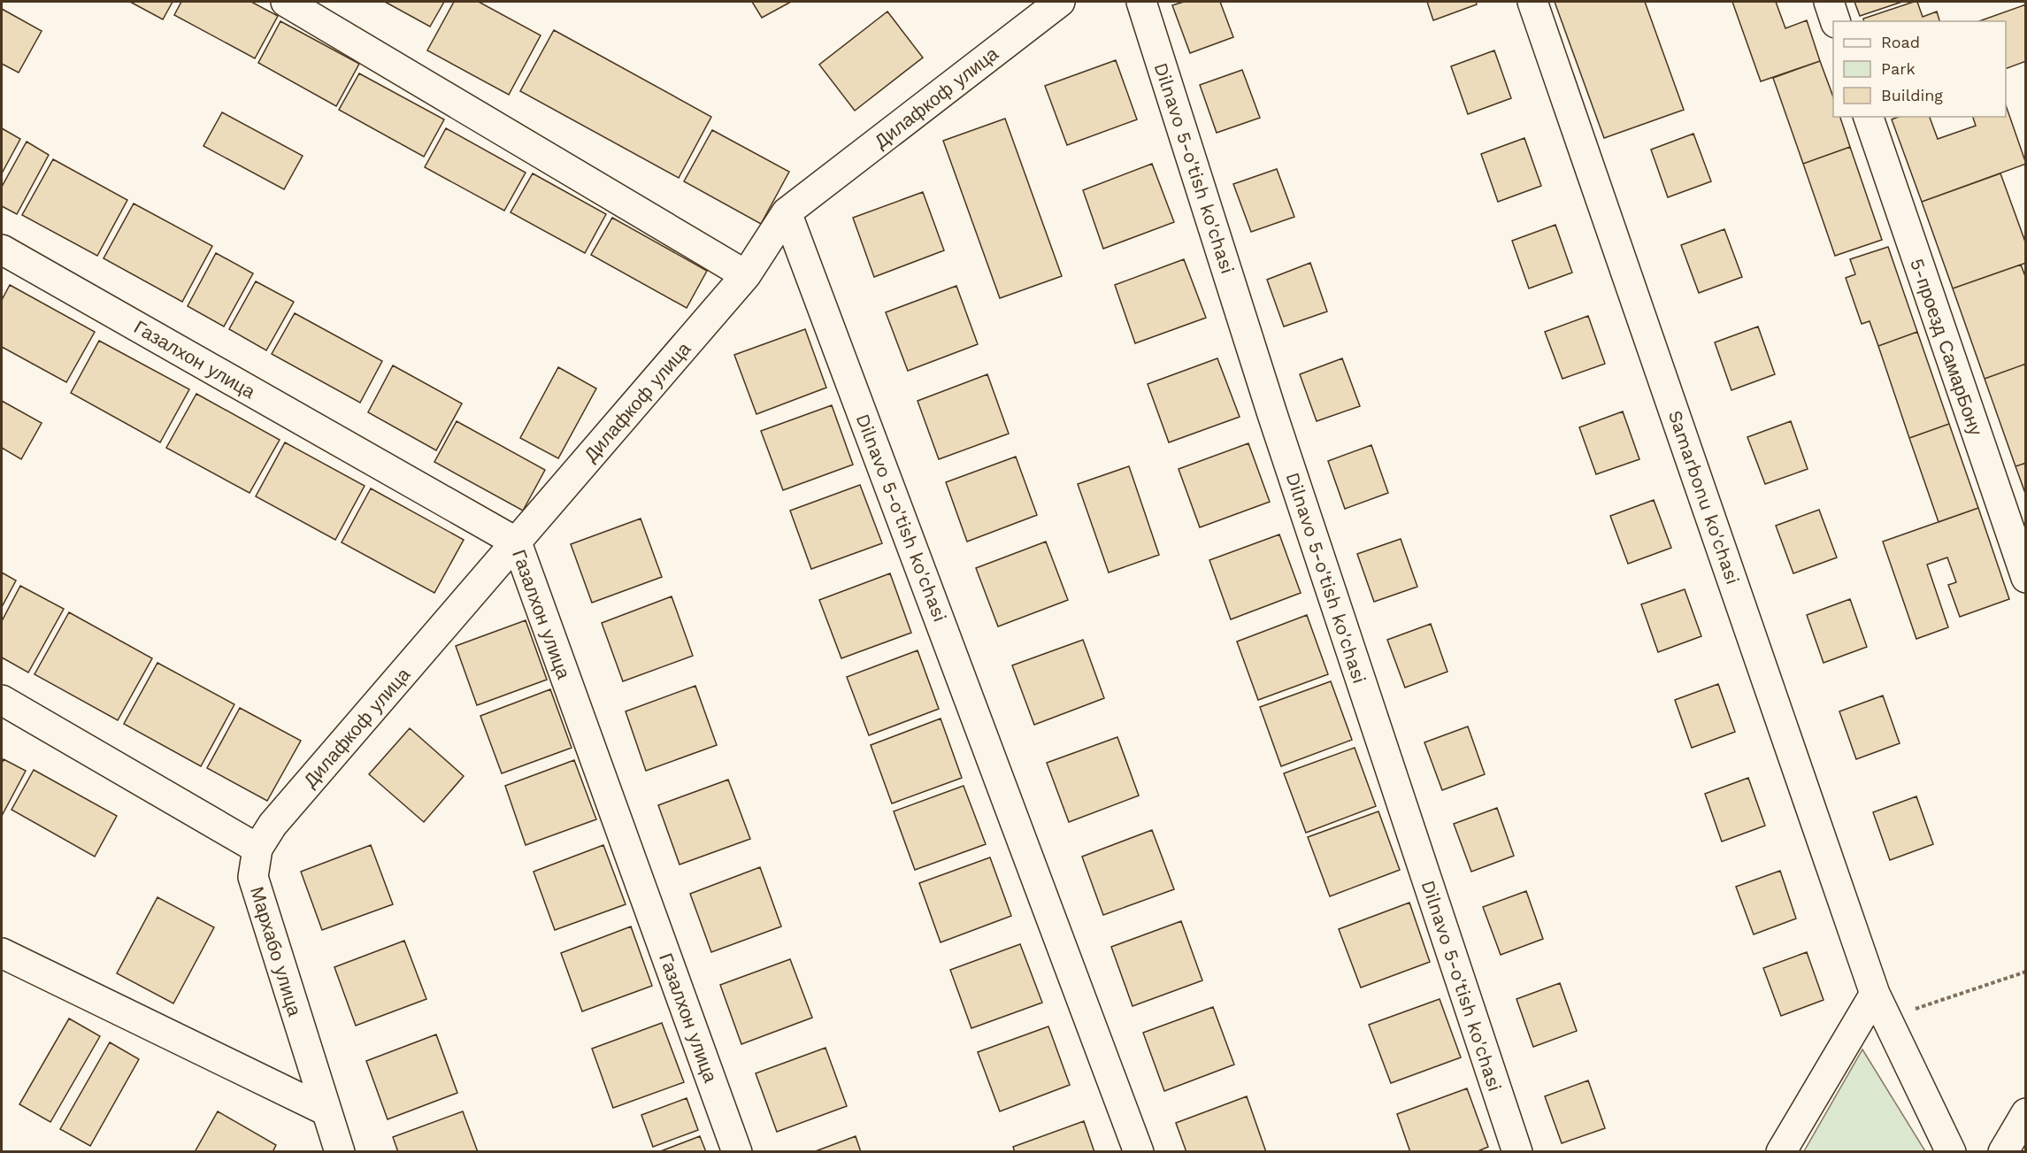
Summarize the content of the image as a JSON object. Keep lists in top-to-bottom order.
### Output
{
  "streets": {
    "street": [
      "Дилафкоф улица",
      "Dilnavo 5-o'tish ko'chasi",
      "5-проезд СамарБону",
      "Газалхон улица",
      "Samarbonu ko'chasi",
      "Мархабо улица"
    ]
  },
  "crossings": [
    ["Дилафкоф улица", "Dilnavo 5-o'tish ko'chasi"],
    ["Дилафкоф улица", "Газалхон улица"],
    ["Дилафкоф улица", "Мархабо улица"]
  ],
  "legend": ["Road", "Park", "Building"]
}
